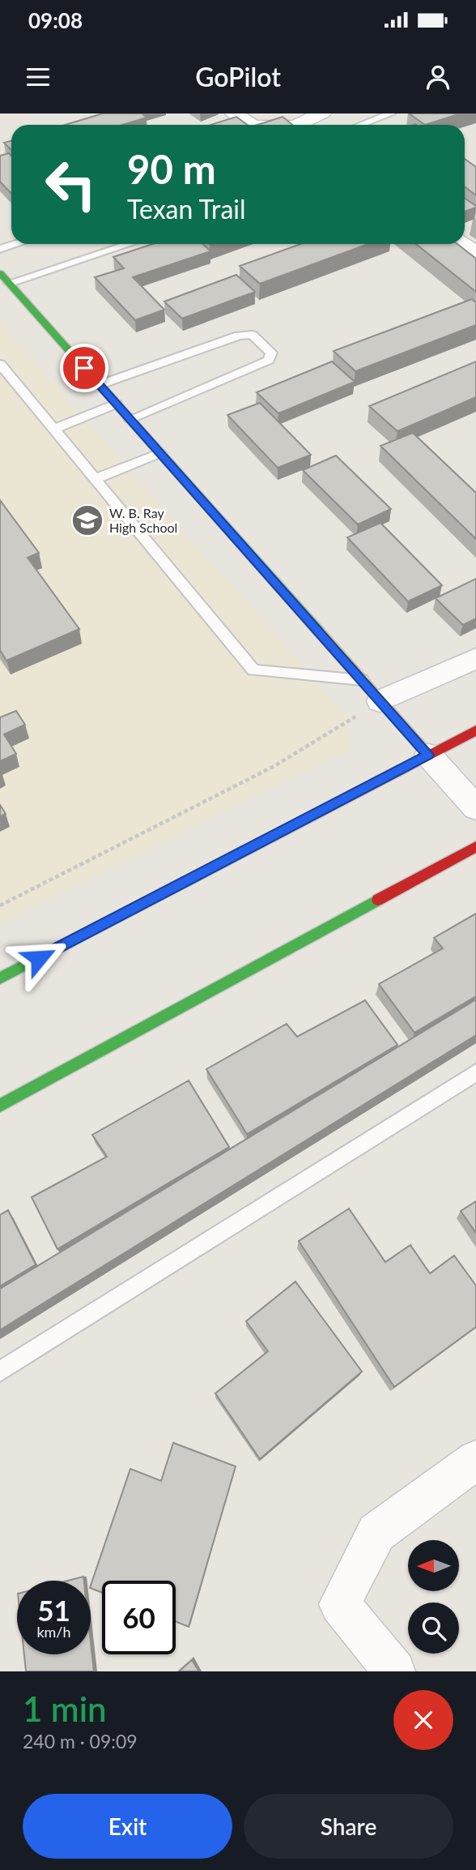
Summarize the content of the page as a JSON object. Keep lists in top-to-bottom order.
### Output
{
  "places": {
    "school or university": ["W. B. Ray High School"]
  },
  "north": "left",
  "page": {
    "status": "09:08",
    "header": "GoPilot",
    "turn": ["90 m", "Texan Trail"],
    "speed": "51 km/h",
    "limit": "60",
    "heading": ["1 min", "240 m · 09:09"],
    "buttons": ["Exit", "Share"]
  }
}
